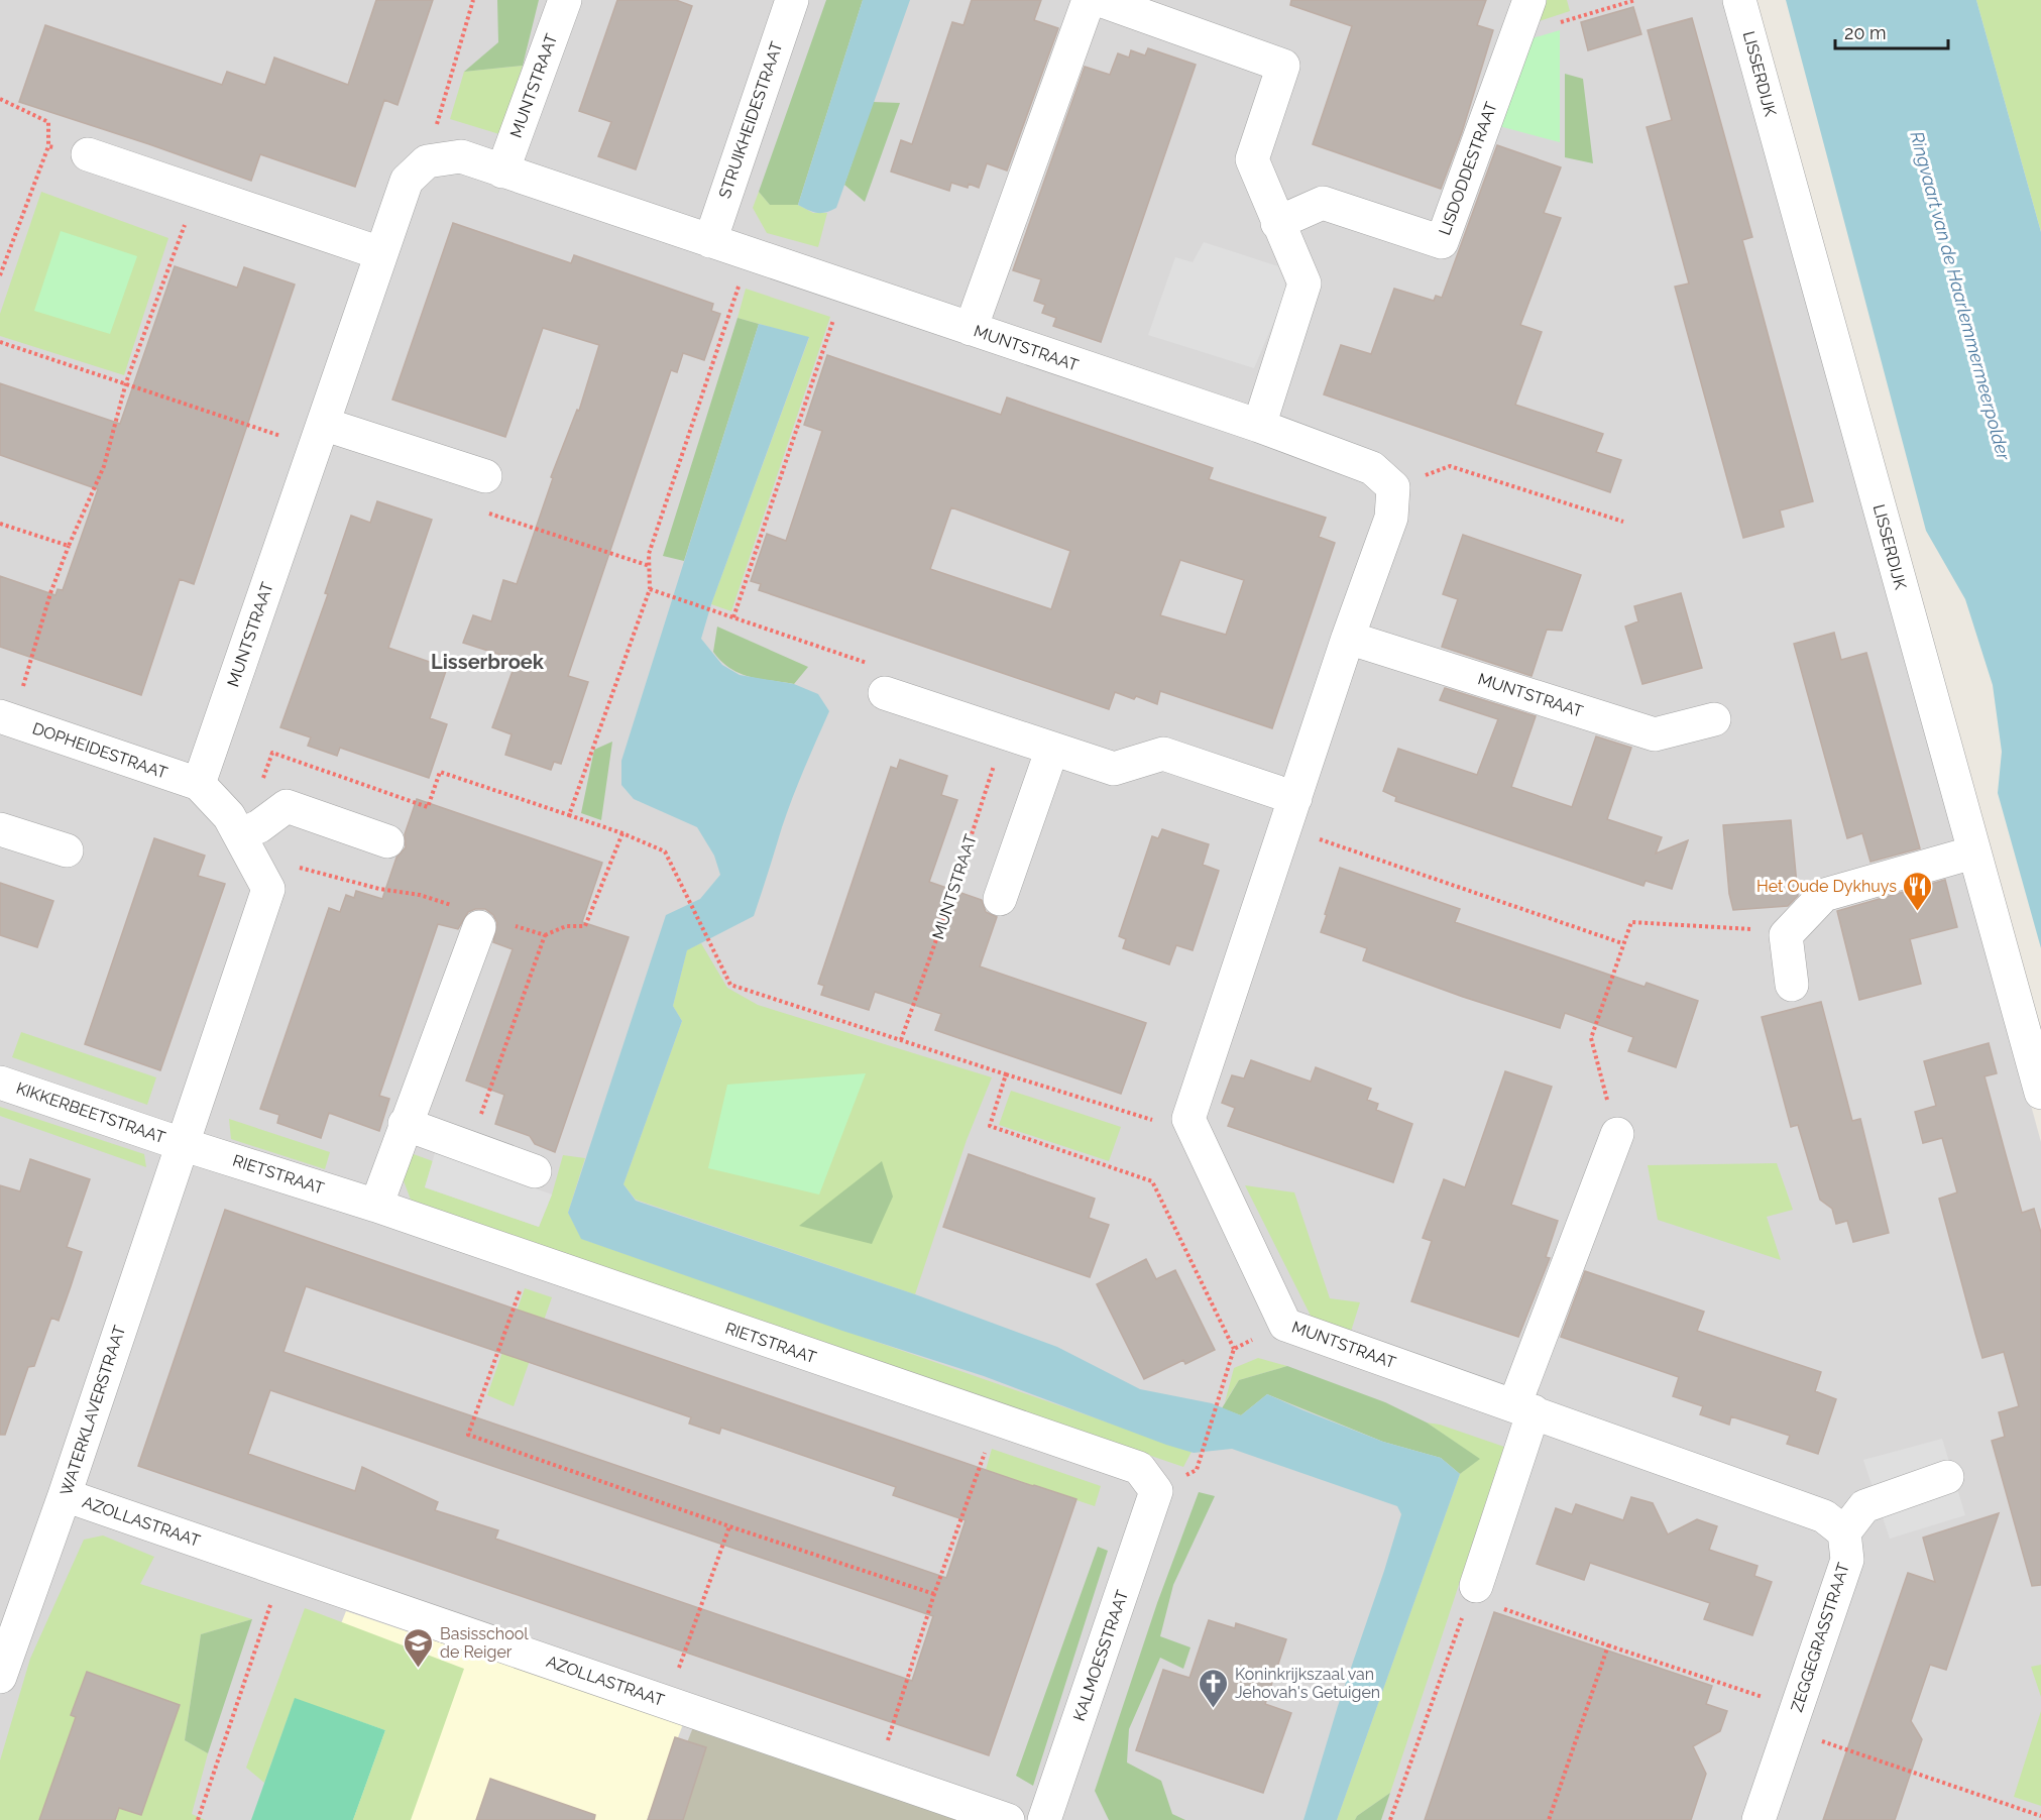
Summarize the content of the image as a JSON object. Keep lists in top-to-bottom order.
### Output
{
  "streets": {
    "street": [
      "LISSERDIJK",
      "MUNTSTRAAT",
      "STRUIKHEIDESTRAAT",
      "LISDODDESTRAAT",
      "DOPHEIDESTRAAT",
      "KIKKERBEETSTRAAT",
      "RIETSTRAAT",
      "WATERKLAVERSTRAAT",
      "AZOLLASTRAAT",
      "ZEGGEGRASSTRAAT",
      "KALMOESSTRAAT"
    ]
  },
  "crossings": [
    ["MUNTSTRAAT", "STRUIKHEIDESTRAAT"],
    ["MUNTSTRAAT", "DOPHEIDESTRAAT"],
    ["MUNTSTRAAT", "ZEGGEGRASSTRAAT"],
    ["KIKKERBEETSTRAAT", "RIETSTRAAT"],
    ["KIKKERBEETSTRAAT", "WATERKLAVERSTRAAT"],
    ["RIETSTRAAT", "WATERKLAVERSTRAAT"],
    ["RIETSTRAAT", "KALMOESSTRAAT"],
    ["WATERKLAVERSTRAAT", "AZOLLASTRAAT"]
  ],
  "districts": ["Lisserbroek"],
  "water": ["Ringvaart van de Haarlemmermeerpolder"],
  "places": {
    "restaurant": ["Het Oude Dykhuys"],
    "school or university": ["Basisschool de Reiger"],
    "church": ["Koninkrijkszaal van Jehovah's Getuigen"]
  },
  "scale_bar": "20 m"
}
